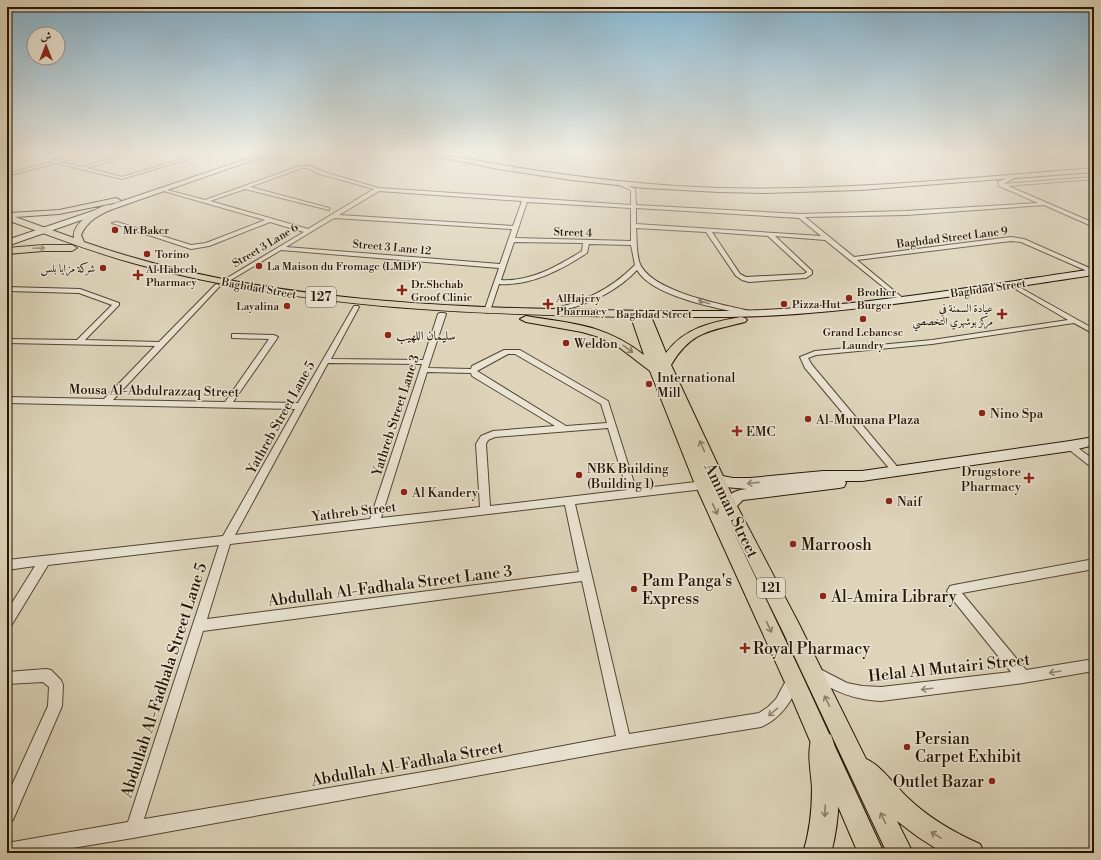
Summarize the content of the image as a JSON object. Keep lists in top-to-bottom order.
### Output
{
  "streets": {
    "main road": [
      "Baghdad Street",
      "127",
      "Amman Street",
      "121"
    ],
    "street": [
      "Street 4",
      "Baghdad Street Lane 9",
      "Street 3 Lane 6",
      "Street 3 Lane 12",
      "Mousa Al-Abdulrazzaq Street",
      "Yathreb Street Lane 3",
      "Yathreb Street Lane 5",
      "Yathreb Street",
      "Abdullah Al-Fadhala Street Lane 3",
      "Helal Al Mutairi Street",
      "Abdullah Al-Fadhala Street Lane 5",
      "Abdullah Al-Fadhala Street"
    ]
  },
  "crossings": [
    ["Baghdad Street Lane 9", "Baghdad Street"],
    ["Street 3 Lane 6", "Street 3 Lane 12"],
    ["Street 3 Lane 6", "Baghdad Street"],
    ["Street 3 Lane 6", "Mousa Al-Abdulrazzaq Street"],
    ["Baghdad Street", "Yathreb Street Lane 3"],
    ["Baghdad Street", "Yathreb Street Lane 5"],
    ["Baghdad Street", "Amman Street"],
    ["Mousa Al-Abdulrazzaq Street", "Yathreb Street Lane 5"],
    ["Yathreb Street Lane 3", "Yathreb Street"],
    ["Yathreb Street Lane 5", "Yathreb Street"],
    ["Yathreb Street Lane 5", "Abdullah Al-Fadhala Street Lane 5"],
    ["Amman Street", "Yathreb Street"],
    ["Amman Street", "Helal Al Mutairi Street"],
    ["Amman Street", "Abdullah Al-Fadhala Street"],
    ["Yathreb Street", "Abdullah Al-Fadhala Street Lane 5"],
    ["Abdullah Al-Fadhala Street Lane 3", "Abdullah Al-Fadhala Street Lane 5"],
    ["Abdullah Al-Fadhala Street Lane 5", "Abdullah Al-Fadhala Street"]
  ],
  "one_way": ["Helal Al Mutairi Street"],
  "places": {
    "other": [
      "Mr Baker",
      "Torino",
      "La Maison du Fromage (LMDF)",
      "شركة مزايا بلس",
      "Brother Burger",
      "Pizza Hut",
      "Layalina",
      "Grand Lebanese Laundry",
      "سليمان اللهيب",
      "Weldon",
      "International Mill",
      "Nino Spa",
      "Al-Mumana Plaza",
      "NBK Building (Building 1)",
      "Al Kandery",
      "Naif",
      "Marroosh",
      "Pam Panga's Express",
      "Al-Amira Library",
      "Persian Carpet Exhibit",
      "Outlet Bazar"
    ],
    "health": [
      "Al Habeeb Pharmacy",
      "Dr.Shehab Groof Clinic",
      "AlHajery Pharmacy",
      "عيادة السمنة في مركز بوشهري التخصصي",
      "EMC",
      "Drugstore Pharmacy",
      "Royal Pharmacy"
    ]
  },
  "north": "top"
}
